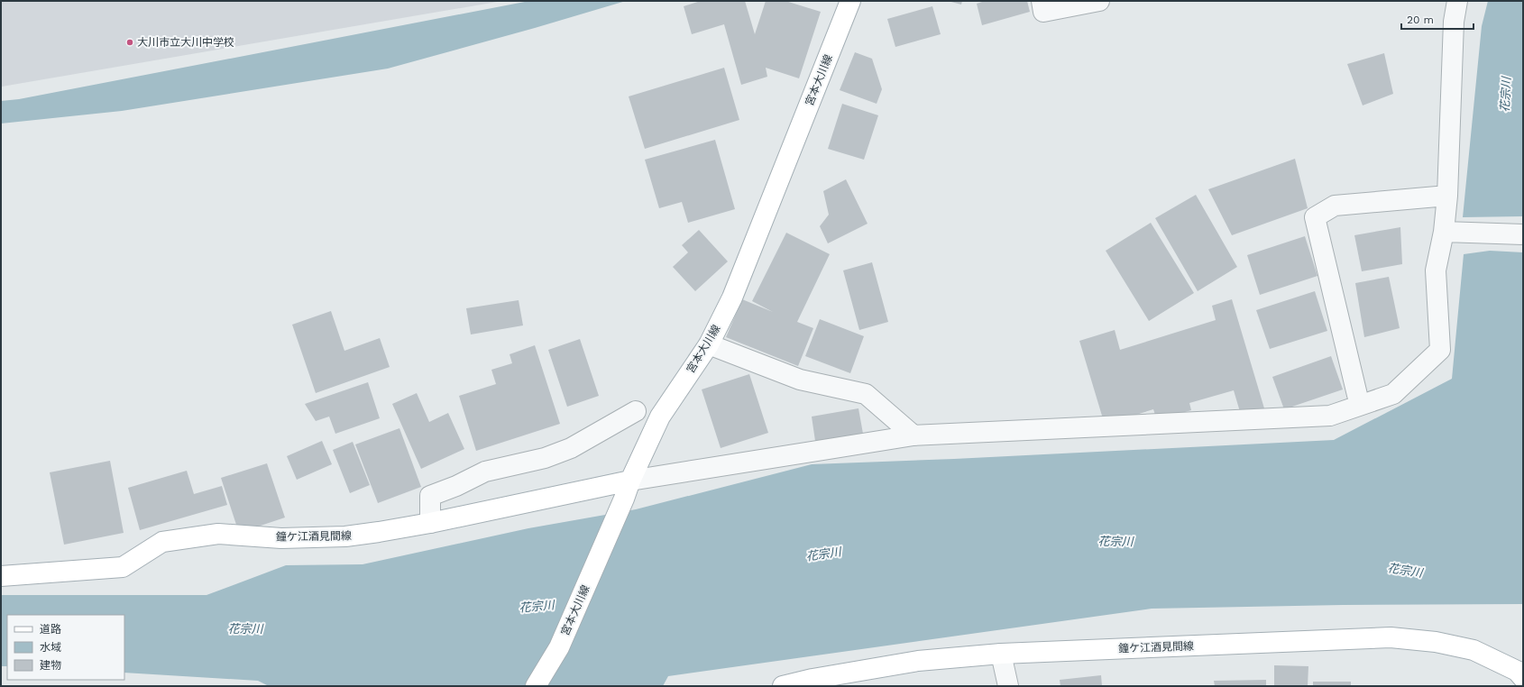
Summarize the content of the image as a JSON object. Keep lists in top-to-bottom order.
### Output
{
  "streets": {
    "main road": ["宮本大川線", "鐘ケ江酒見間線"]
  },
  "crossings": [
    ["宮本大川線", "鐘ケ江酒見間線"]
  ],
  "water": ["花宗川"],
  "places": ["大川市立大川中学校"],
  "legend": ["道路", "水域", "建物"],
  "scale_bar": "20 m"
}
